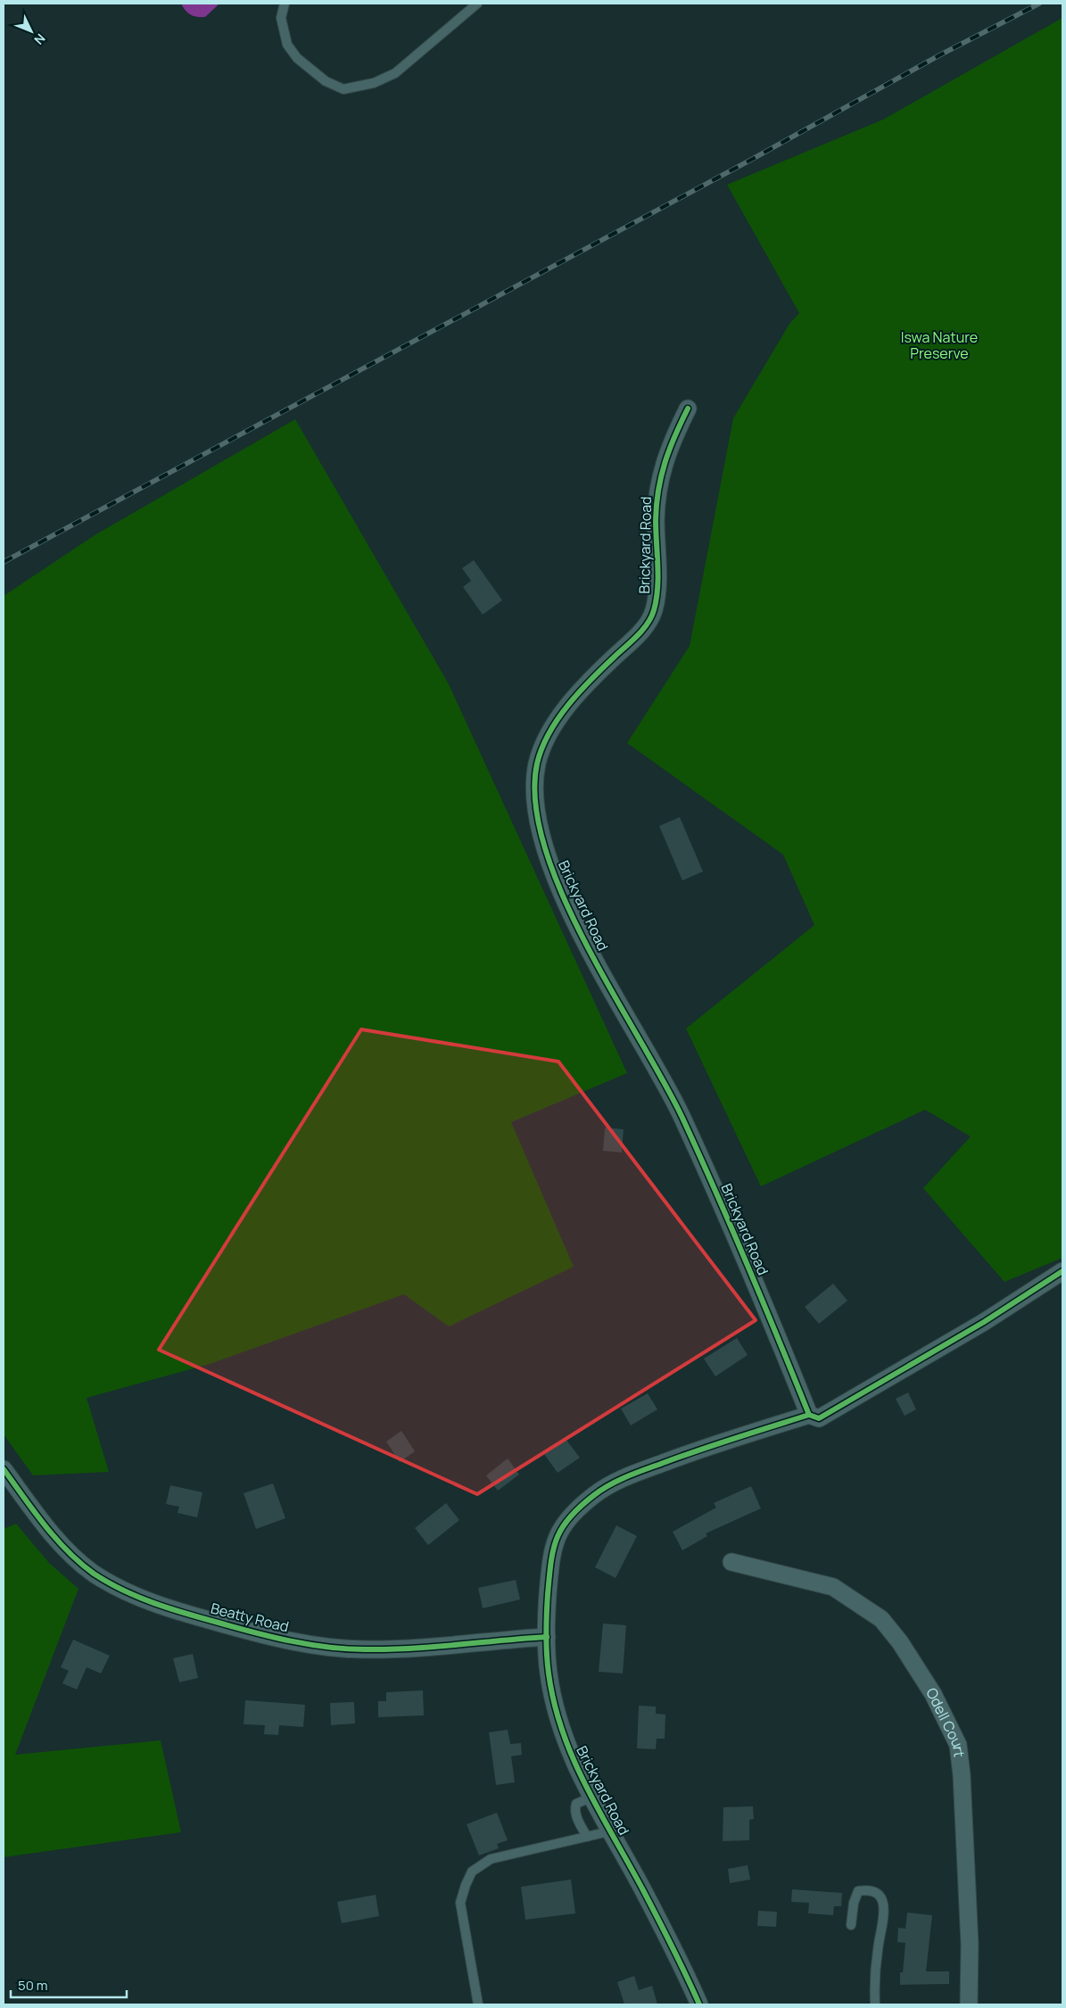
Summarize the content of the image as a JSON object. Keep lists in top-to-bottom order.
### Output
{
  "streets": {
    "street": ["Brickyard Road", "Beatty Road", "Odell Court"]
  },
  "crossings": [
    ["Brickyard Road", "Beatty Road"]
  ],
  "parks": ["Iswa Nature Preserve"],
  "scale_bar": "50 m",
  "north": "bottom right"
}
